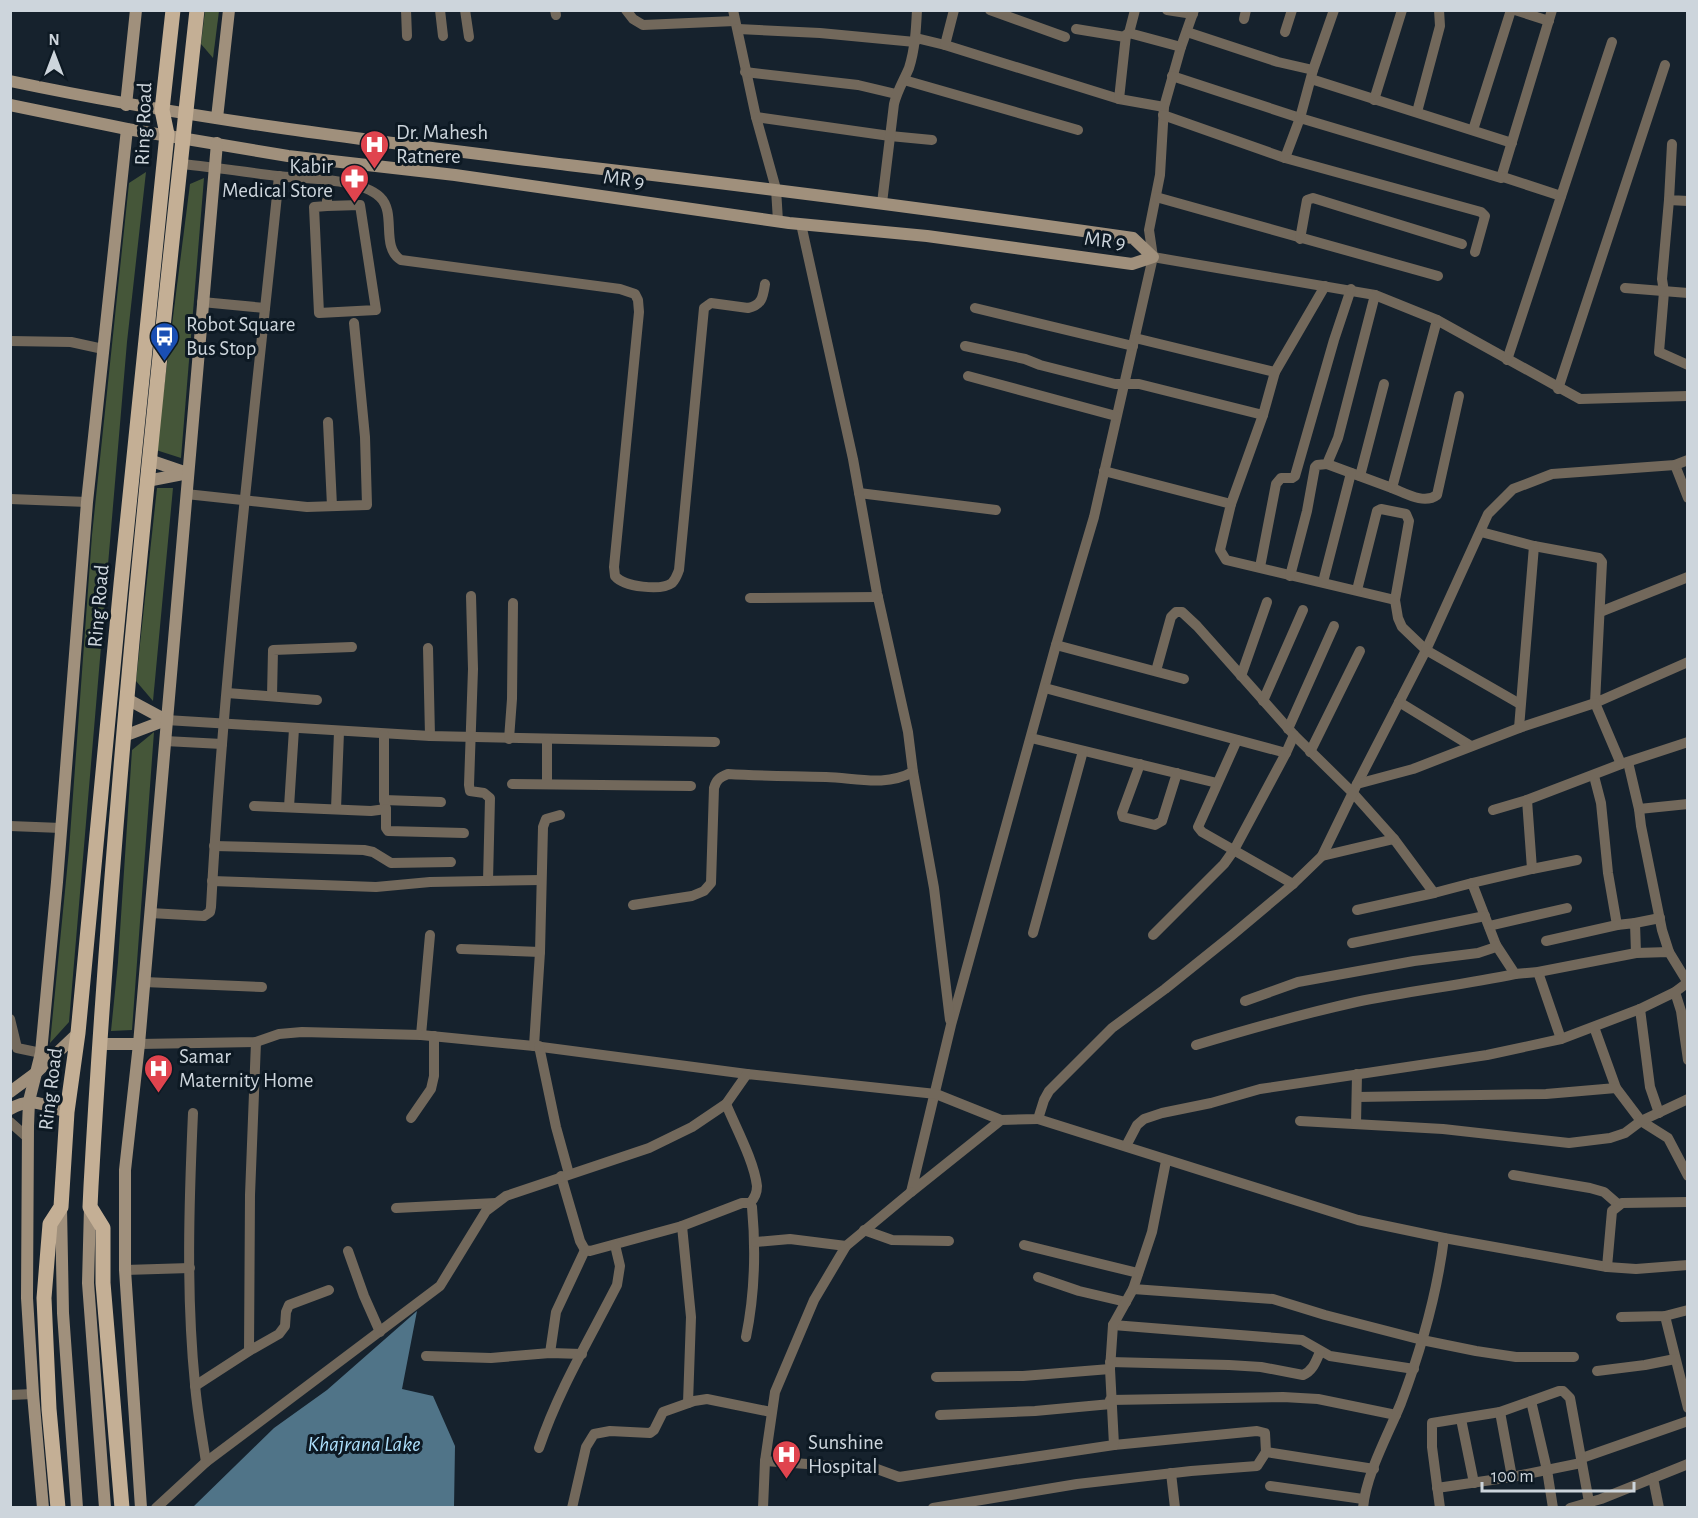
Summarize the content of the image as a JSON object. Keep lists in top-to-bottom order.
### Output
{
  "streets": {
    "main road": ["Ring Road"],
    "street": ["MR 9"]
  },
  "crossings": [
    ["Ring Road", "MR 9"]
  ],
  "water": ["Khajrana Lake"],
  "places": {
    "hospital": ["Dr. Mahesh Ratnere", "Samar Maternity Home", "Sunshine Hospital"],
    "pharmacy": ["Kabir Medical Store"],
    "bus stop": ["Robot Square Bus Stop"]
  },
  "scale_bar": "100 m",
  "north": "top"
}
